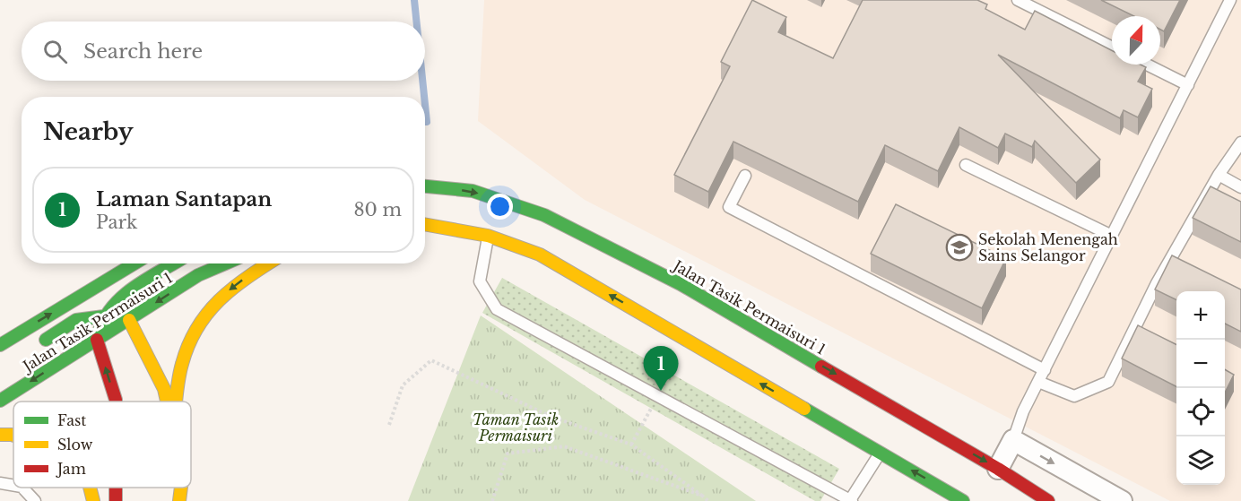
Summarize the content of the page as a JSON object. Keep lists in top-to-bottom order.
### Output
{
  "streets": {
    "main road": ["Jalan Tasik Permaisuri 1"]
  },
  "parks": ["Taman Tasik Permaisuri"],
  "places": {
    "school or university": ["Sekolah Menengah Sains Selangor"]
  },
  "legend": ["Fast", "Slow", "Jam"],
  "north": "top",
  "page": {
    "search": "Search here",
    "heading": "Nearby",
    "list": [
      {
        "mark": "1",
        "name": "Laman Santapan",
        "note": "Park",
        "value": "80 m"
      }
    ],
    "map_buttons": ["+", "−"],
    "pins": "1"
  }
}
